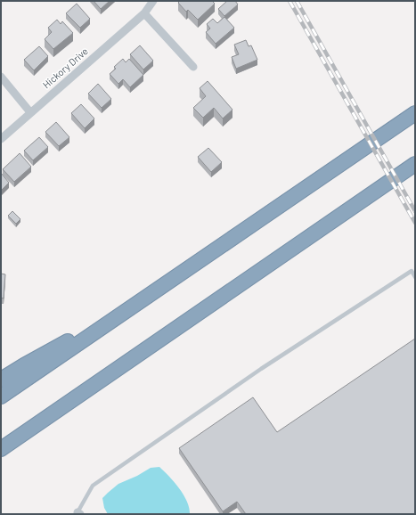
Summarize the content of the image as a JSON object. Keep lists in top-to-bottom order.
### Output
{
  "streets": {
    "street": ["Hickory Drive"]
  }
}
